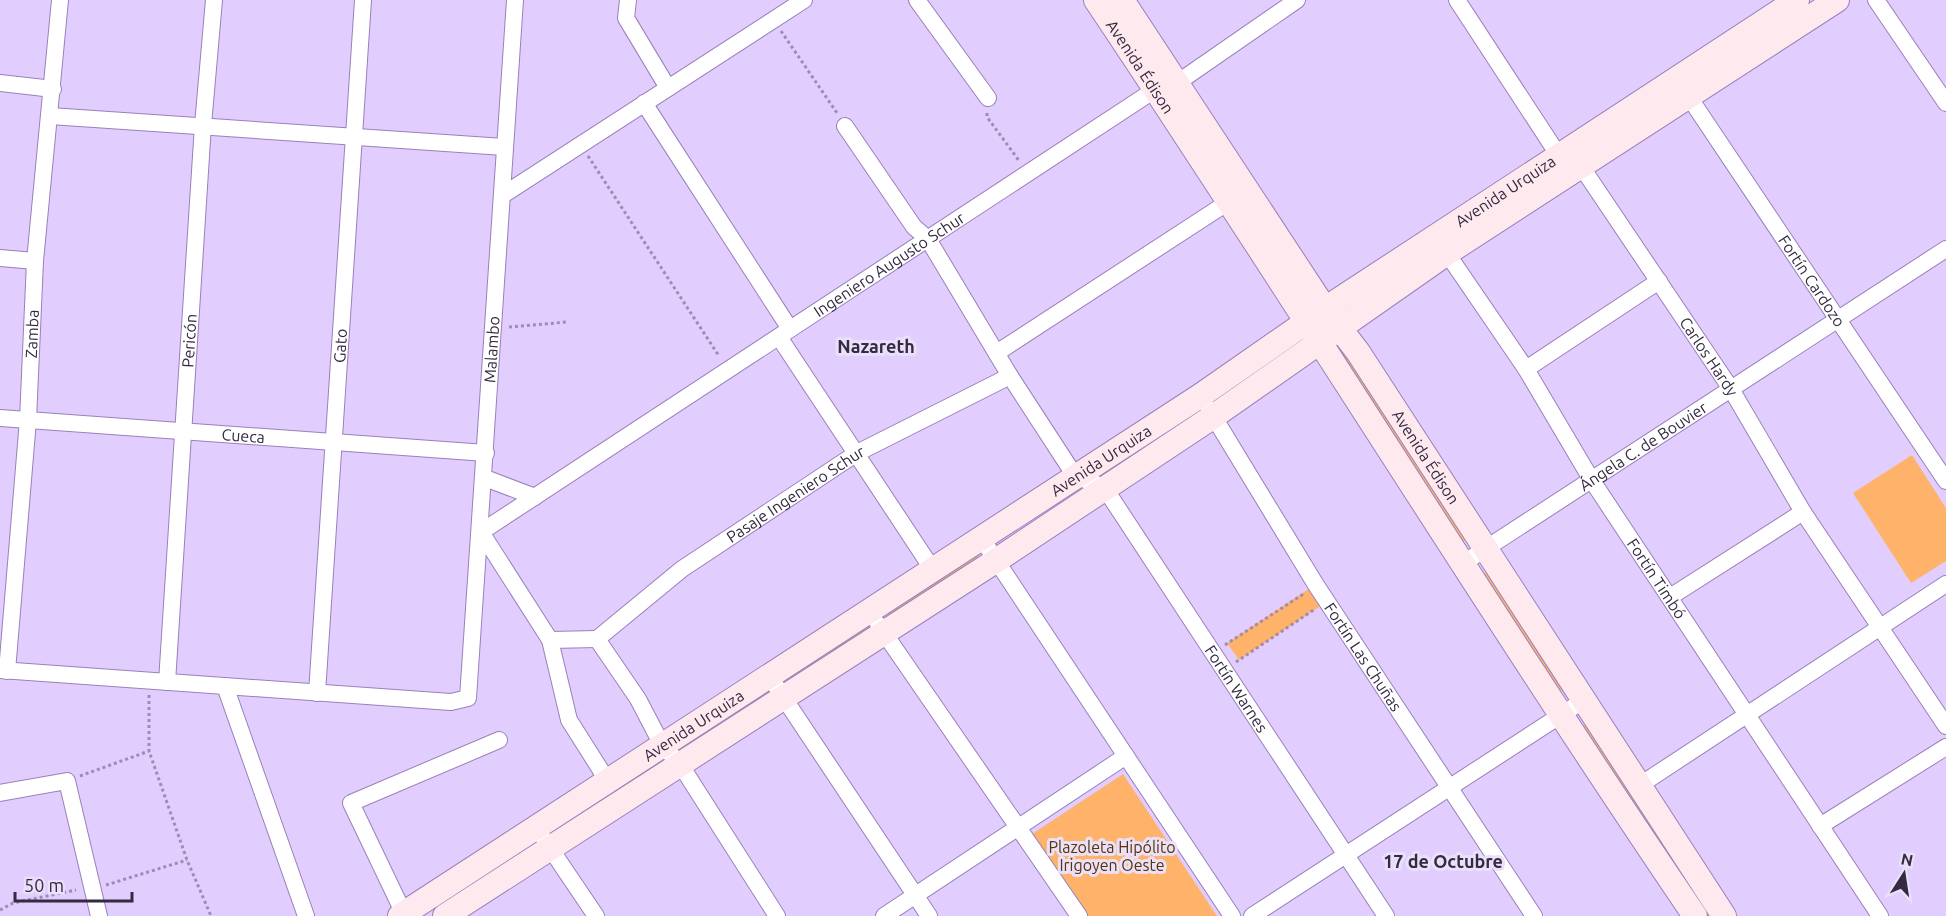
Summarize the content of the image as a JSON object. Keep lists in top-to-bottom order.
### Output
{
  "streets": {
    "main road": ["Avenida Édison", "Avenida Urquiza"],
    "street": [
      "Ingeniero Augusto Schur",
      "Fortín Cardozo",
      "Zamba",
      "Pericón",
      "Gato",
      "Malambo",
      "Carlos Hardy",
      "Cueca",
      "Ángela C. de Bouvier",
      "Pasaje Ingeniero Schur",
      "Fortín Timbó",
      "Fortín Las Chuñas",
      "Fortín Warnes"
    ]
  },
  "crossings": [
    ["Avenida Édison", "Avenida Urquiza"],
    ["Avenida Édison", "Ingeniero Augusto Schur"],
    ["Avenida Édison", "Ángela C. de Bouvier"],
    ["Avenida Urquiza", "Fortín Cardozo"],
    ["Avenida Urquiza", "Carlos Hardy"],
    ["Avenida Urquiza", "Fortín Timbó"],
    ["Avenida Urquiza", "Fortín Las Chuñas"],
    ["Avenida Urquiza", "Fortín Warnes"],
    ["Ingeniero Augusto Schur", "Malambo"],
    ["Fortín Cardozo", "Ángela C. de Bouvier"],
    ["Zamba", "Cueca"],
    ["Pericón", "Cueca"],
    ["Gato", "Malambo"],
    ["Gato", "Cueca"],
    ["Malambo", "Cueca"],
    ["Carlos Hardy", "Ángela C. de Bouvier"],
    ["Ángela C. de Bouvier", "Fortín Timbó"]
  ],
  "districts": ["Nazareth", "17 de Octubre"],
  "parks": ["Plazoleta Hipólito Irigoyen Oeste"],
  "scale_bar": "50 m",
  "north": "top"
}
